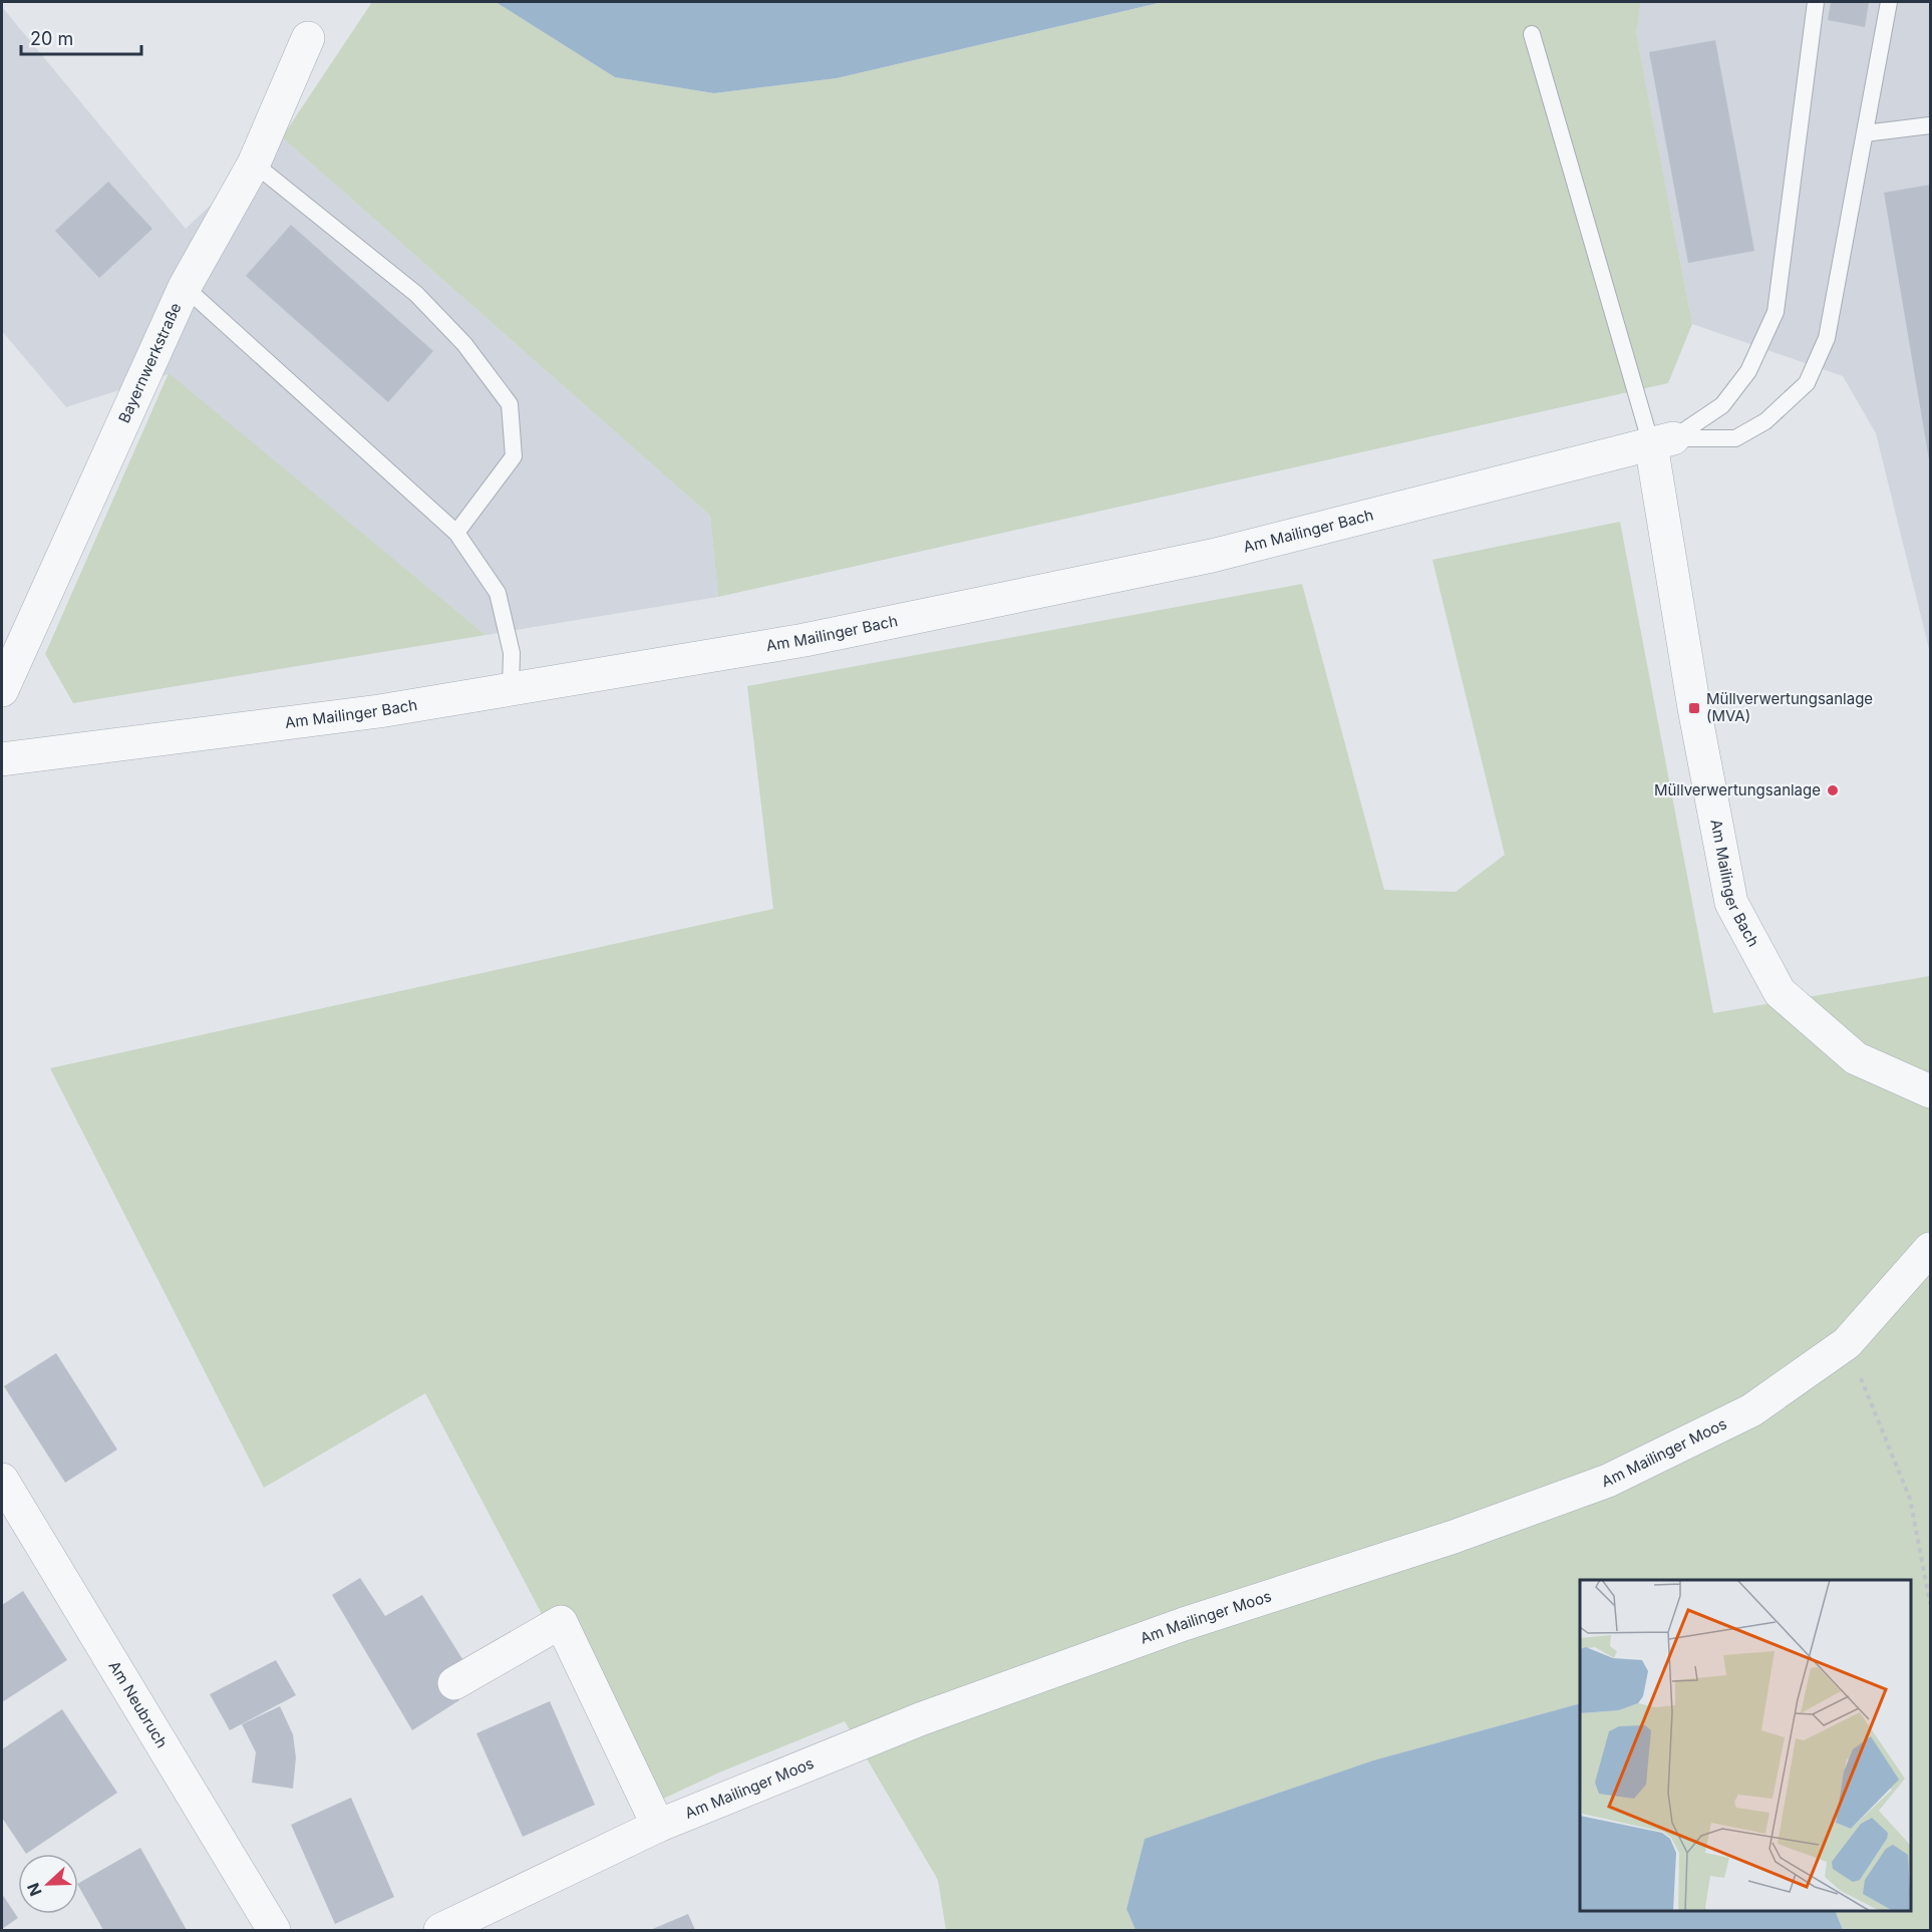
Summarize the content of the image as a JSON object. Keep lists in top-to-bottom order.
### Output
{
  "streets": {
    "street": [
      "Bayernwerkstraße",
      "Am Mailinger Bach",
      "Am Mailinger Moos",
      "Am Neubruch"
    ]
  },
  "places": {
    "transit": ["Müllverwertungsanlage (MVA)"],
    "other": ["Müllverwertungsanlage"]
  },
  "scale_bar": "20 m",
  "north": "left"
}
